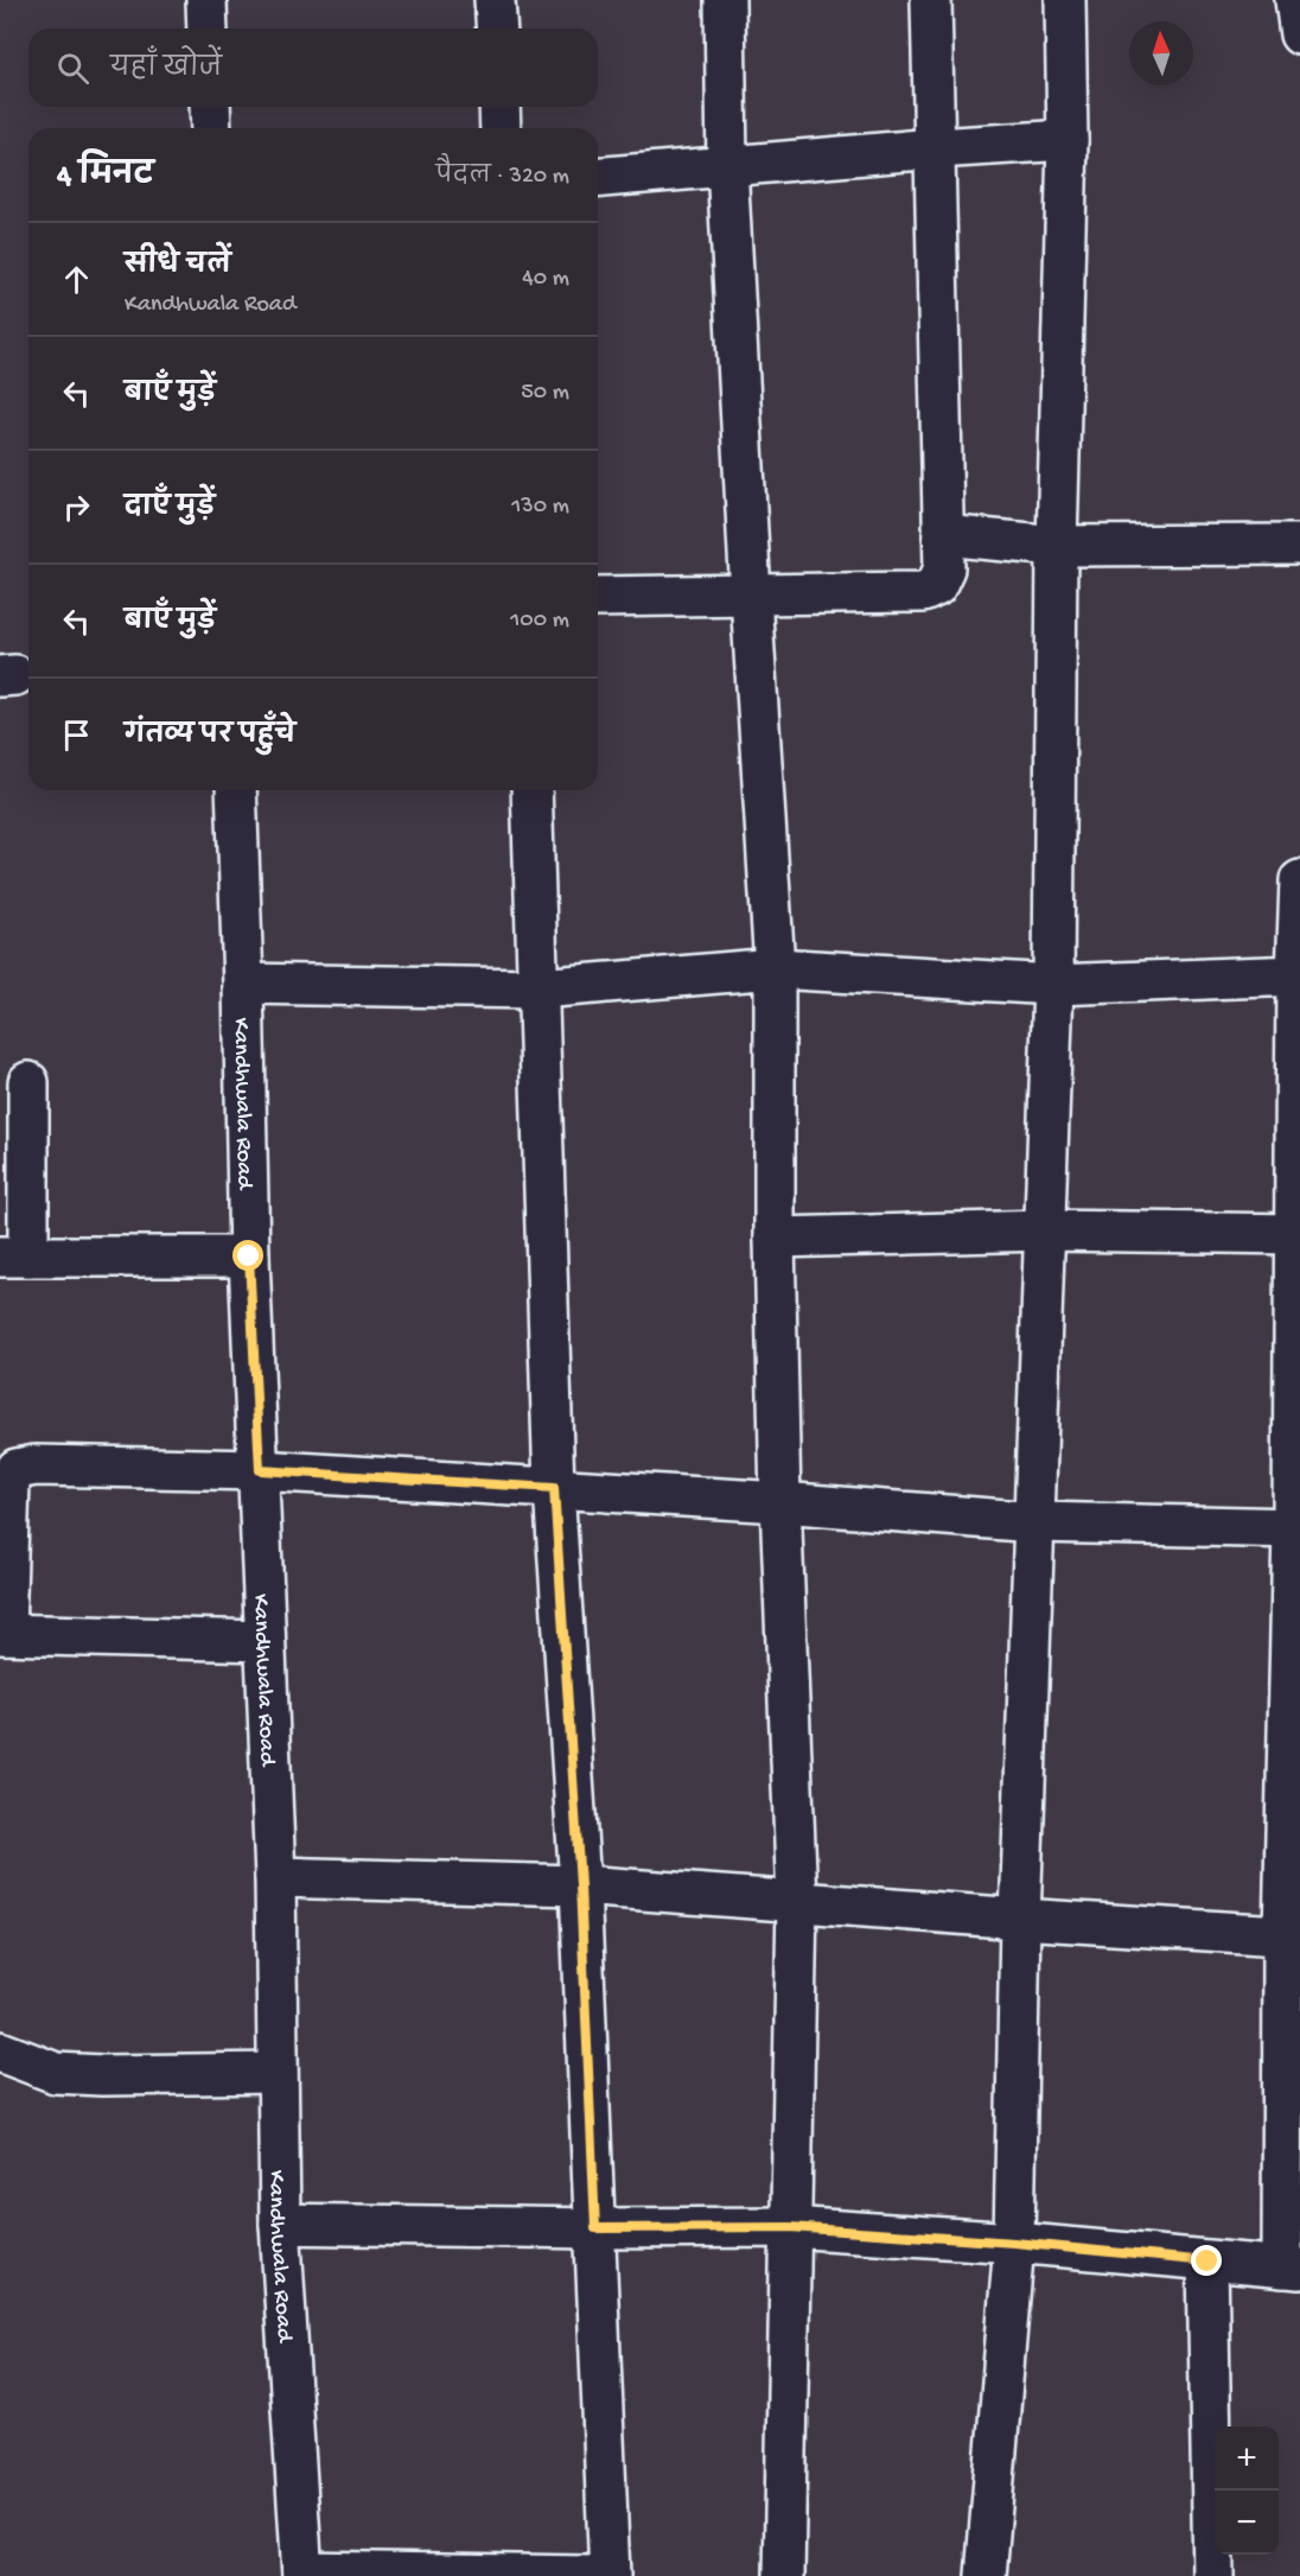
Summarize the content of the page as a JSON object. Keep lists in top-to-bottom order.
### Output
{
  "streets": {
    "street": ["Kandhwala Road"]
  },
  "north": "top",
  "page": {
    "search": "यहाँ खोजें",
    "heading": ["4 मिनट", "पैदल · 320 m"],
    "list": [
      ["सीधे चलें", "Kandhwala Road", "40 m"],
      ["बाएँ मुड़ें", "50 m"],
      ["दाएँ मुड़ें", "130 m"],
      ["बाएँ मुड़ें", "100 m"],
      "गंतव्य पर पहुँचे"
    ],
    "map_buttons": ["+", "−"]
  }
}
